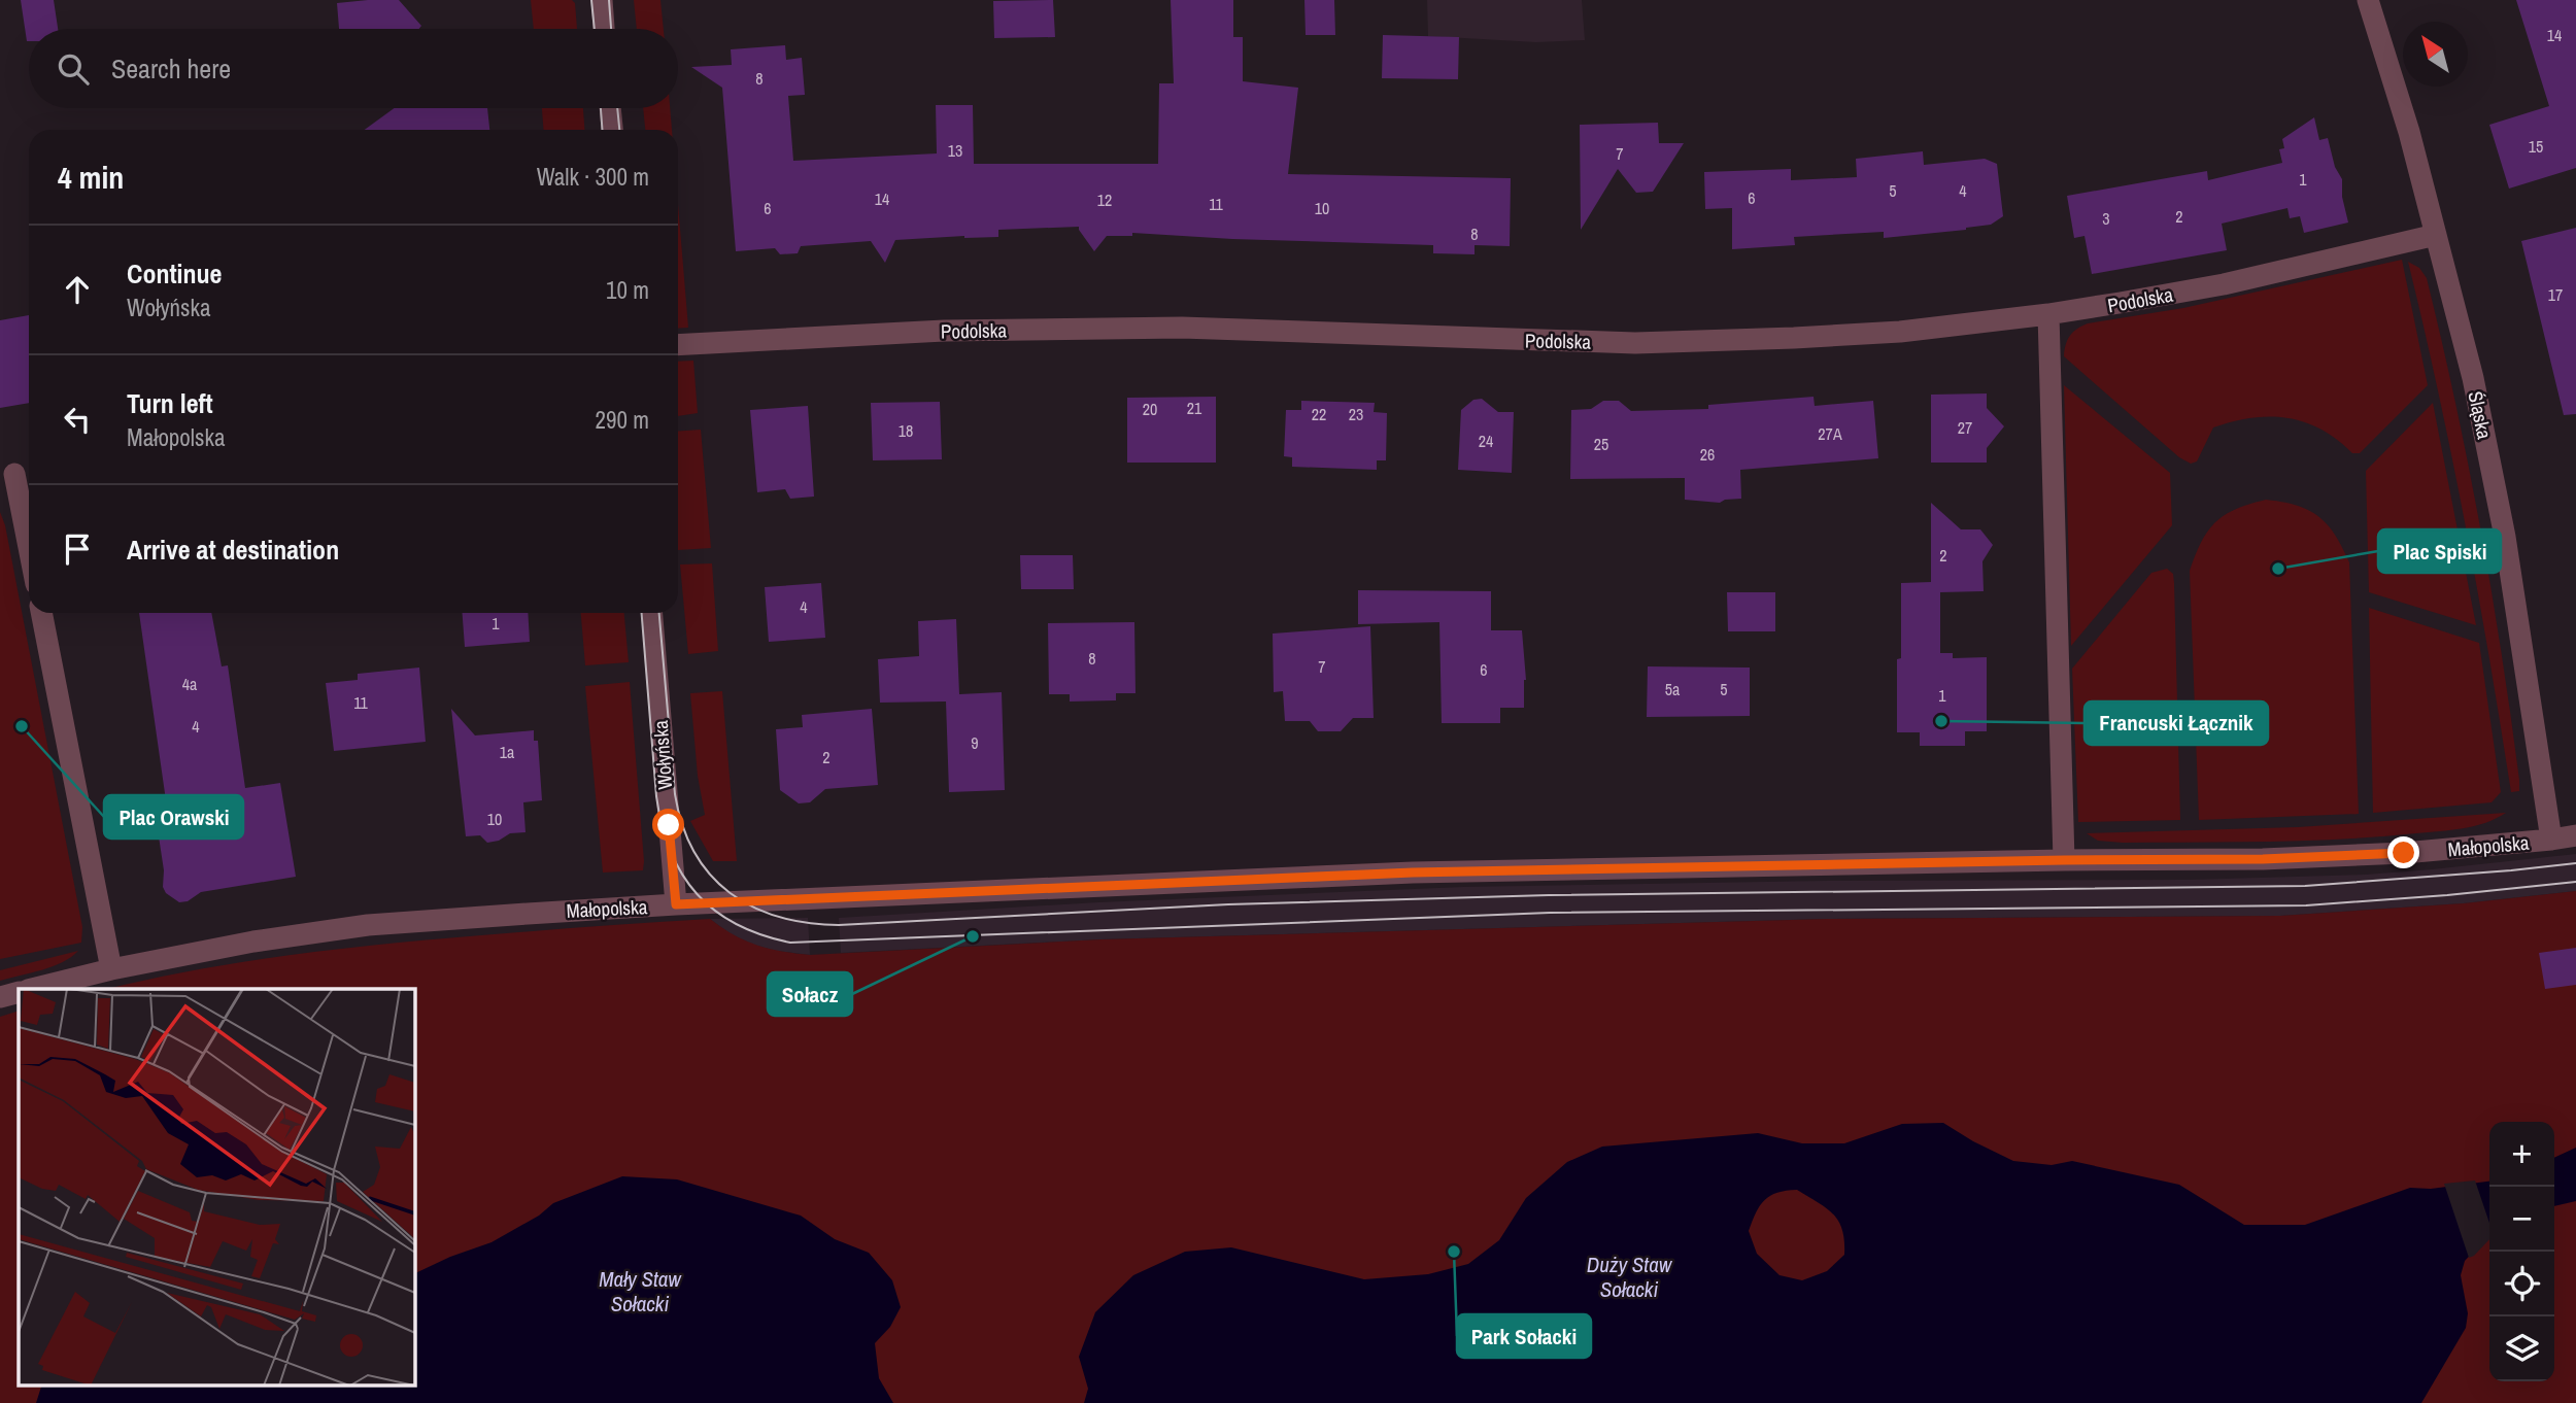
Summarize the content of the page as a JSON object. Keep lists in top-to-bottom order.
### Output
{
  "streets": {
    "street": [
      "Podolska",
      "Śląska",
      "Wołyńska",
      "Małopolska"
    ]
  },
  "crossings": [
    ["Podolska", "Śląska"],
    ["Śląska", "Małopolska"],
    ["Wołyńska", "Małopolska"]
  ],
  "water": ["Duży Staw Sołacki", "Mały Staw Sołacki"],
  "places": [
    "Plac Spiski",
    "Francuski Łącznik",
    "Plac Orawski",
    "Sołacz",
    "Park Sołacki"
  ],
  "house_numbers": [
    "14",
    "8",
    "15",
    "13",
    "7",
    "1",
    "5",
    "4",
    "6",
    "14",
    "12",
    "11",
    "6",
    "10",
    "2",
    "3",
    "8",
    "17",
    "21",
    "20",
    "22",
    "23",
    "27",
    "18",
    "27A",
    "24",
    "25",
    "26",
    "2",
    "4",
    "1",
    "8",
    "7",
    "6",
    "4a",
    "5a",
    "5",
    "1",
    "11",
    "4",
    "9",
    "1a",
    "2",
    "10"
  ],
  "north": "top left",
  "page": {
    "search": "Search here",
    "heading": ["4 min", "Walk · 300 m"],
    "list": [
      ["Continue", "Wołyńska", "10 m"],
      ["Turn left", "Małopolska", "290 m"],
      "Arrive at destination"
    ],
    "map_buttons": ["+", "−"]
  }
}
